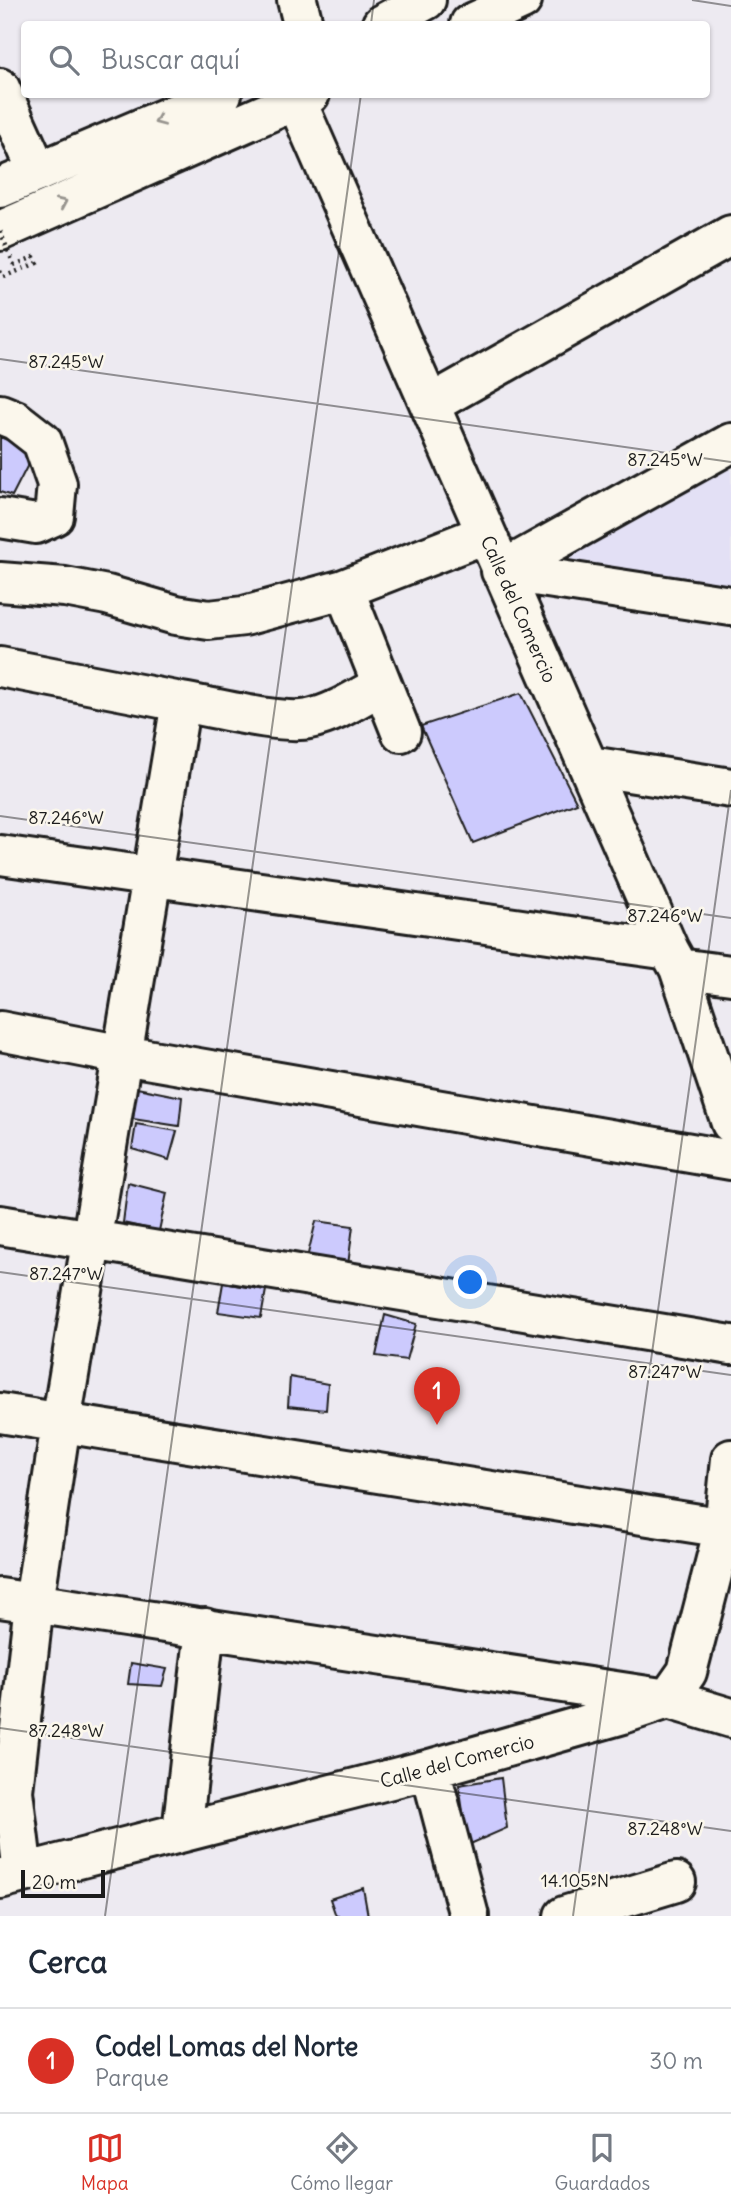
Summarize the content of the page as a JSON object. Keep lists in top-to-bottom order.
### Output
{
  "streets": {
    "main road": ["Calle del Comercio"]
  },
  "scale_bar": "20 m",
  "page": {
    "search": "Buscar aquí",
    "pins": "1",
    "scale": "20 m",
    "heading": "Cerca",
    "list": [
      {
        "mark": "1",
        "name": "Codel Lomas del Norte",
        "note": "Parque",
        "value": "30 m"
      }
    ],
    "nav": ["Mapa", "Cómo llegar", "Guardados"]
  },
  "coordinates": [
    "87.245°W",
    "87.246°W",
    "87.247°W",
    "87.248°W",
    "14.105°N"
  ]
}
